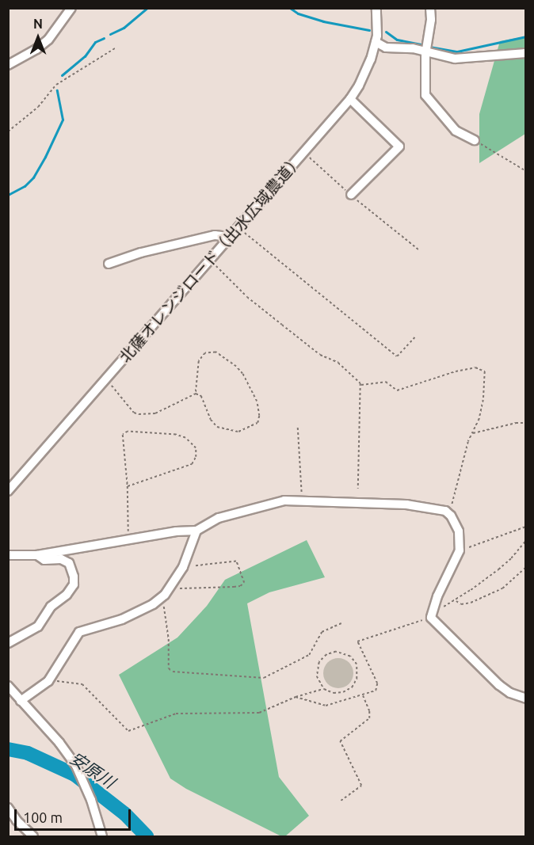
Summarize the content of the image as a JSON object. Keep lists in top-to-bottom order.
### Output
{
  "streets": {
    "street": ["北薩オレンジロード（出水広域農道）"]
  },
  "water": ["安原川"],
  "scale_bar": "100 m",
  "north": "top"
}
